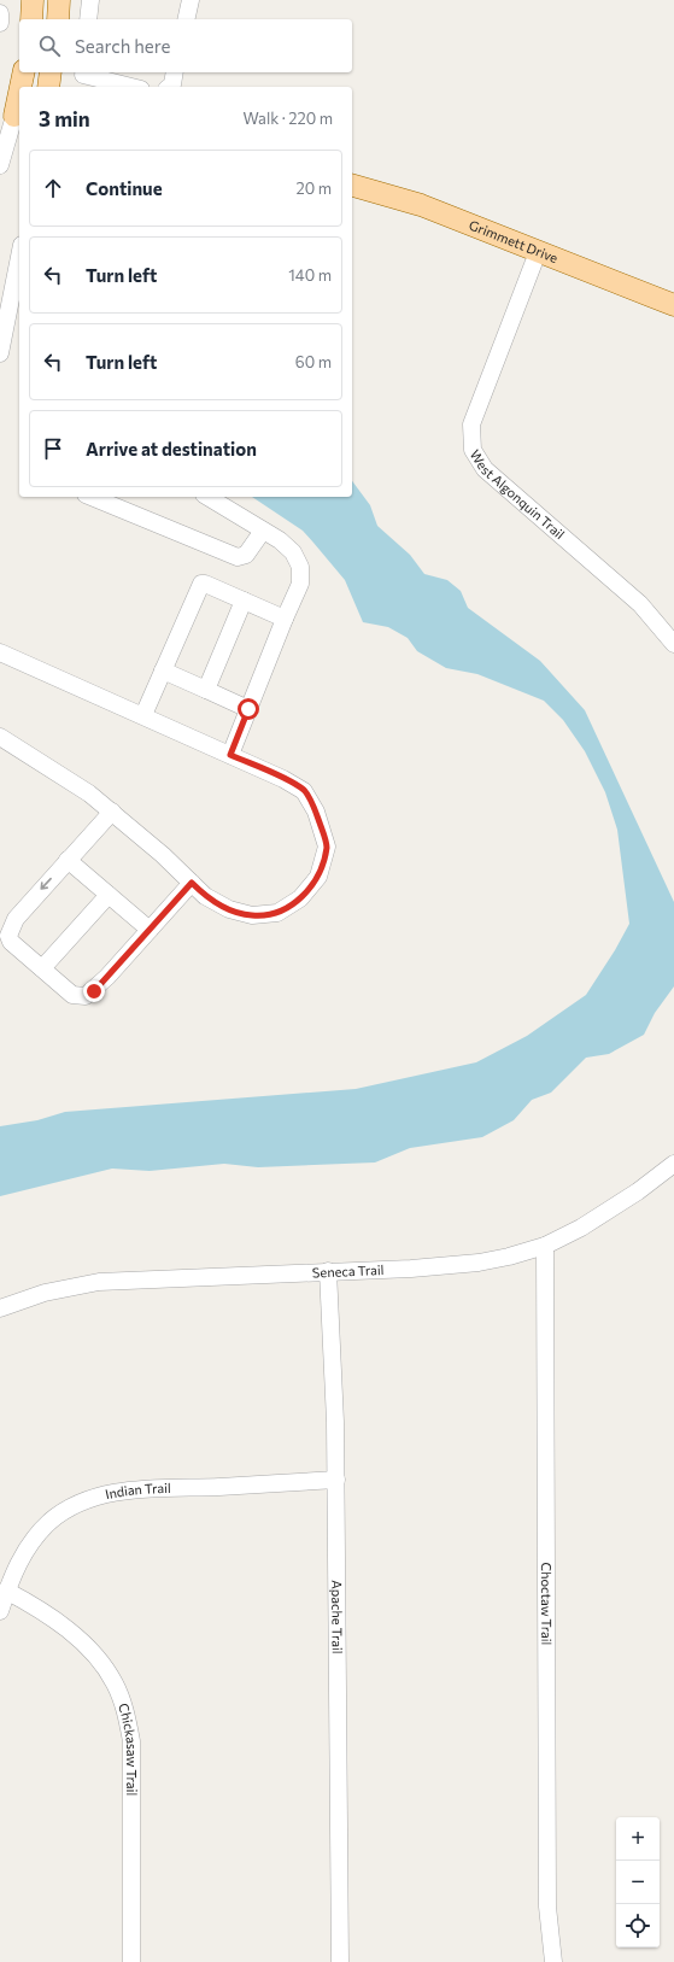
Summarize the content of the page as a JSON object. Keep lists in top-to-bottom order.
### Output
{
  "streets": {
    "main road": ["Grimmett Drive"],
    "street": [
      "West Algonquin Trail",
      "Seneca Trail",
      "Indian Trail",
      "Choctaw Trail",
      "Apache Trail",
      "Chickasaw Trail"
    ]
  },
  "crossings": [
    ["Grimmett Drive", "West Algonquin Trail"],
    ["Seneca Trail", "Choctaw Trail"],
    ["Seneca Trail", "Apache Trail"],
    ["Indian Trail", "Apache Trail"],
    ["Indian Trail", "Chickasaw Trail"]
  ],
  "page": {
    "search": "Search here",
    "heading": ["3 min", "Walk · 220 m"],
    "list": [
      ["Continue", "20 m"],
      ["Turn left", "140 m"],
      ["Turn left", "60 m"],
      "Arrive at destination"
    ],
    "map_buttons": ["+", "−"]
  }
}
